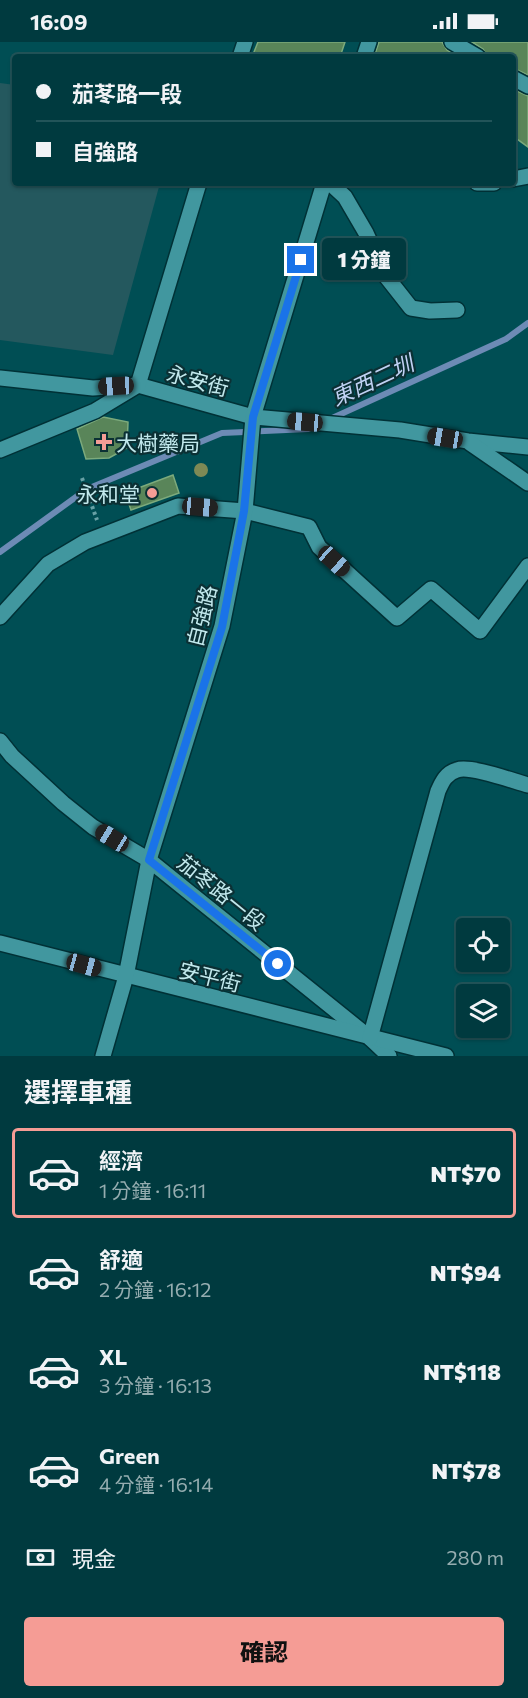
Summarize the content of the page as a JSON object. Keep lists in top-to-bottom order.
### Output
{
  "streets": {
    "street": [
      "永安街",
      "自強路",
      "茄苳路一段",
      "安平街"
    ]
  },
  "crossings": [
    ["永安街", "自強路"],
    ["自強路", "茄苳路一段"],
    ["自強路", "安平街"],
    ["茄苳路一段", "安平街"]
  ],
  "water": ["東西二圳"],
  "places": {
    "health": ["大樹藥局"],
    "other": ["永和堂"]
  },
  "page": {
    "status": "16:09",
    "banner": ["茄苳路一段", "自強路"],
    "bubble": "1 分鐘",
    "heading": "選擇車種",
    "list": [
      {
        "name": "經濟",
        "note": "1 分鐘 · 16:11",
        "value": "NT$70"
      },
      {
        "name": "舒適",
        "note": "2 分鐘 · 16:12",
        "value": "NT$94"
      },
      {
        "name": "XL",
        "note": "3 分鐘 · 16:13",
        "value": "NT$118"
      },
      {
        "name": "Green",
        "note": "4 分鐘 · 16:14",
        "value": "NT$78"
      }
    ],
    "pay": ["現金", "280 m"],
    "buttons": "確認"
  }
}
